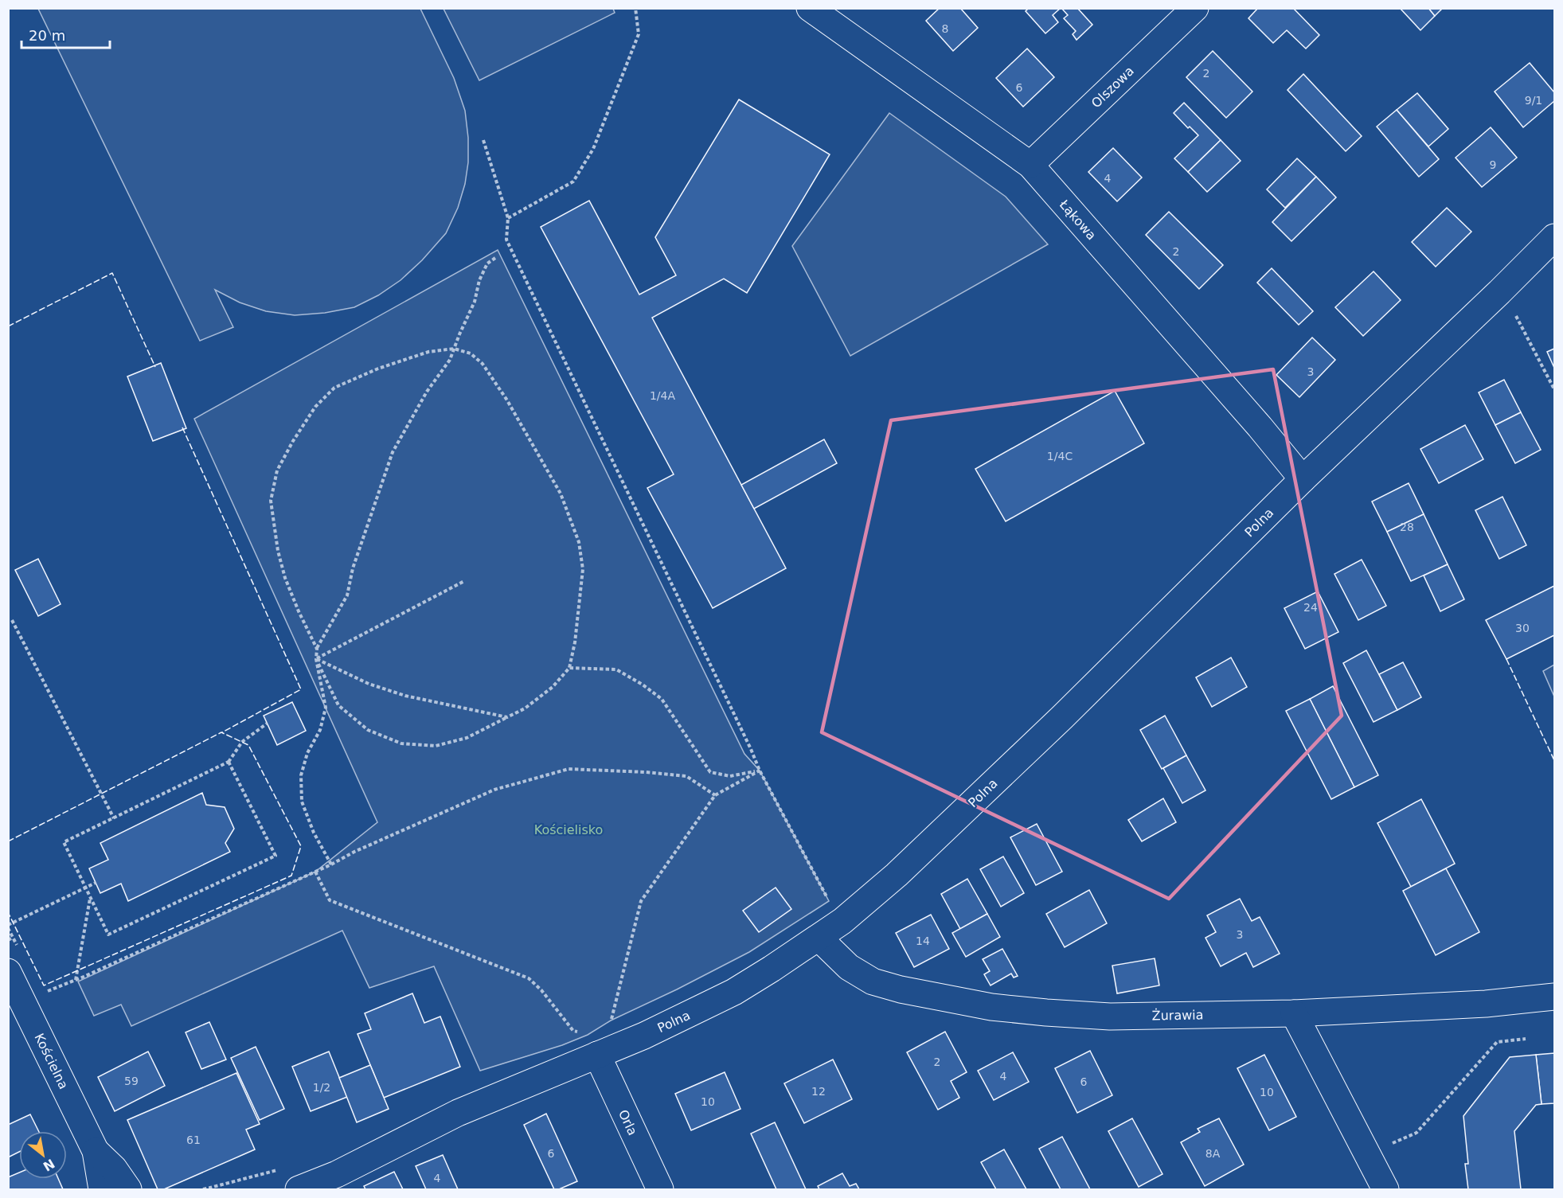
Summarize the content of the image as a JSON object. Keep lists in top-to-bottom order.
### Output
{
  "streets": {
    "street": [
      "Olszowa",
      "Łąkowa",
      "Polna",
      "Żurawia",
      "Kościelna",
      "Orla"
    ]
  },
  "crossings": [
    ["Olszowa", "Łąkowa"],
    ["Łąkowa", "Polna"],
    ["Polna", "Żurawia"],
    ["Polna", "Orla"]
  ],
  "parks": ["Kościelisko"],
  "house_numbers": [
    "8",
    "2",
    "6",
    "9/1",
    "9",
    "4",
    "2",
    "3",
    "1/4A",
    "1/4C",
    "28",
    "24",
    "30",
    "3",
    "14",
    "2",
    "4",
    "59",
    "6",
    "1/2",
    "12",
    "10",
    "10",
    "61",
    "6",
    "8A",
    "4"
  ],
  "scale_bar": "20 m",
  "north": "bottom right"
}
